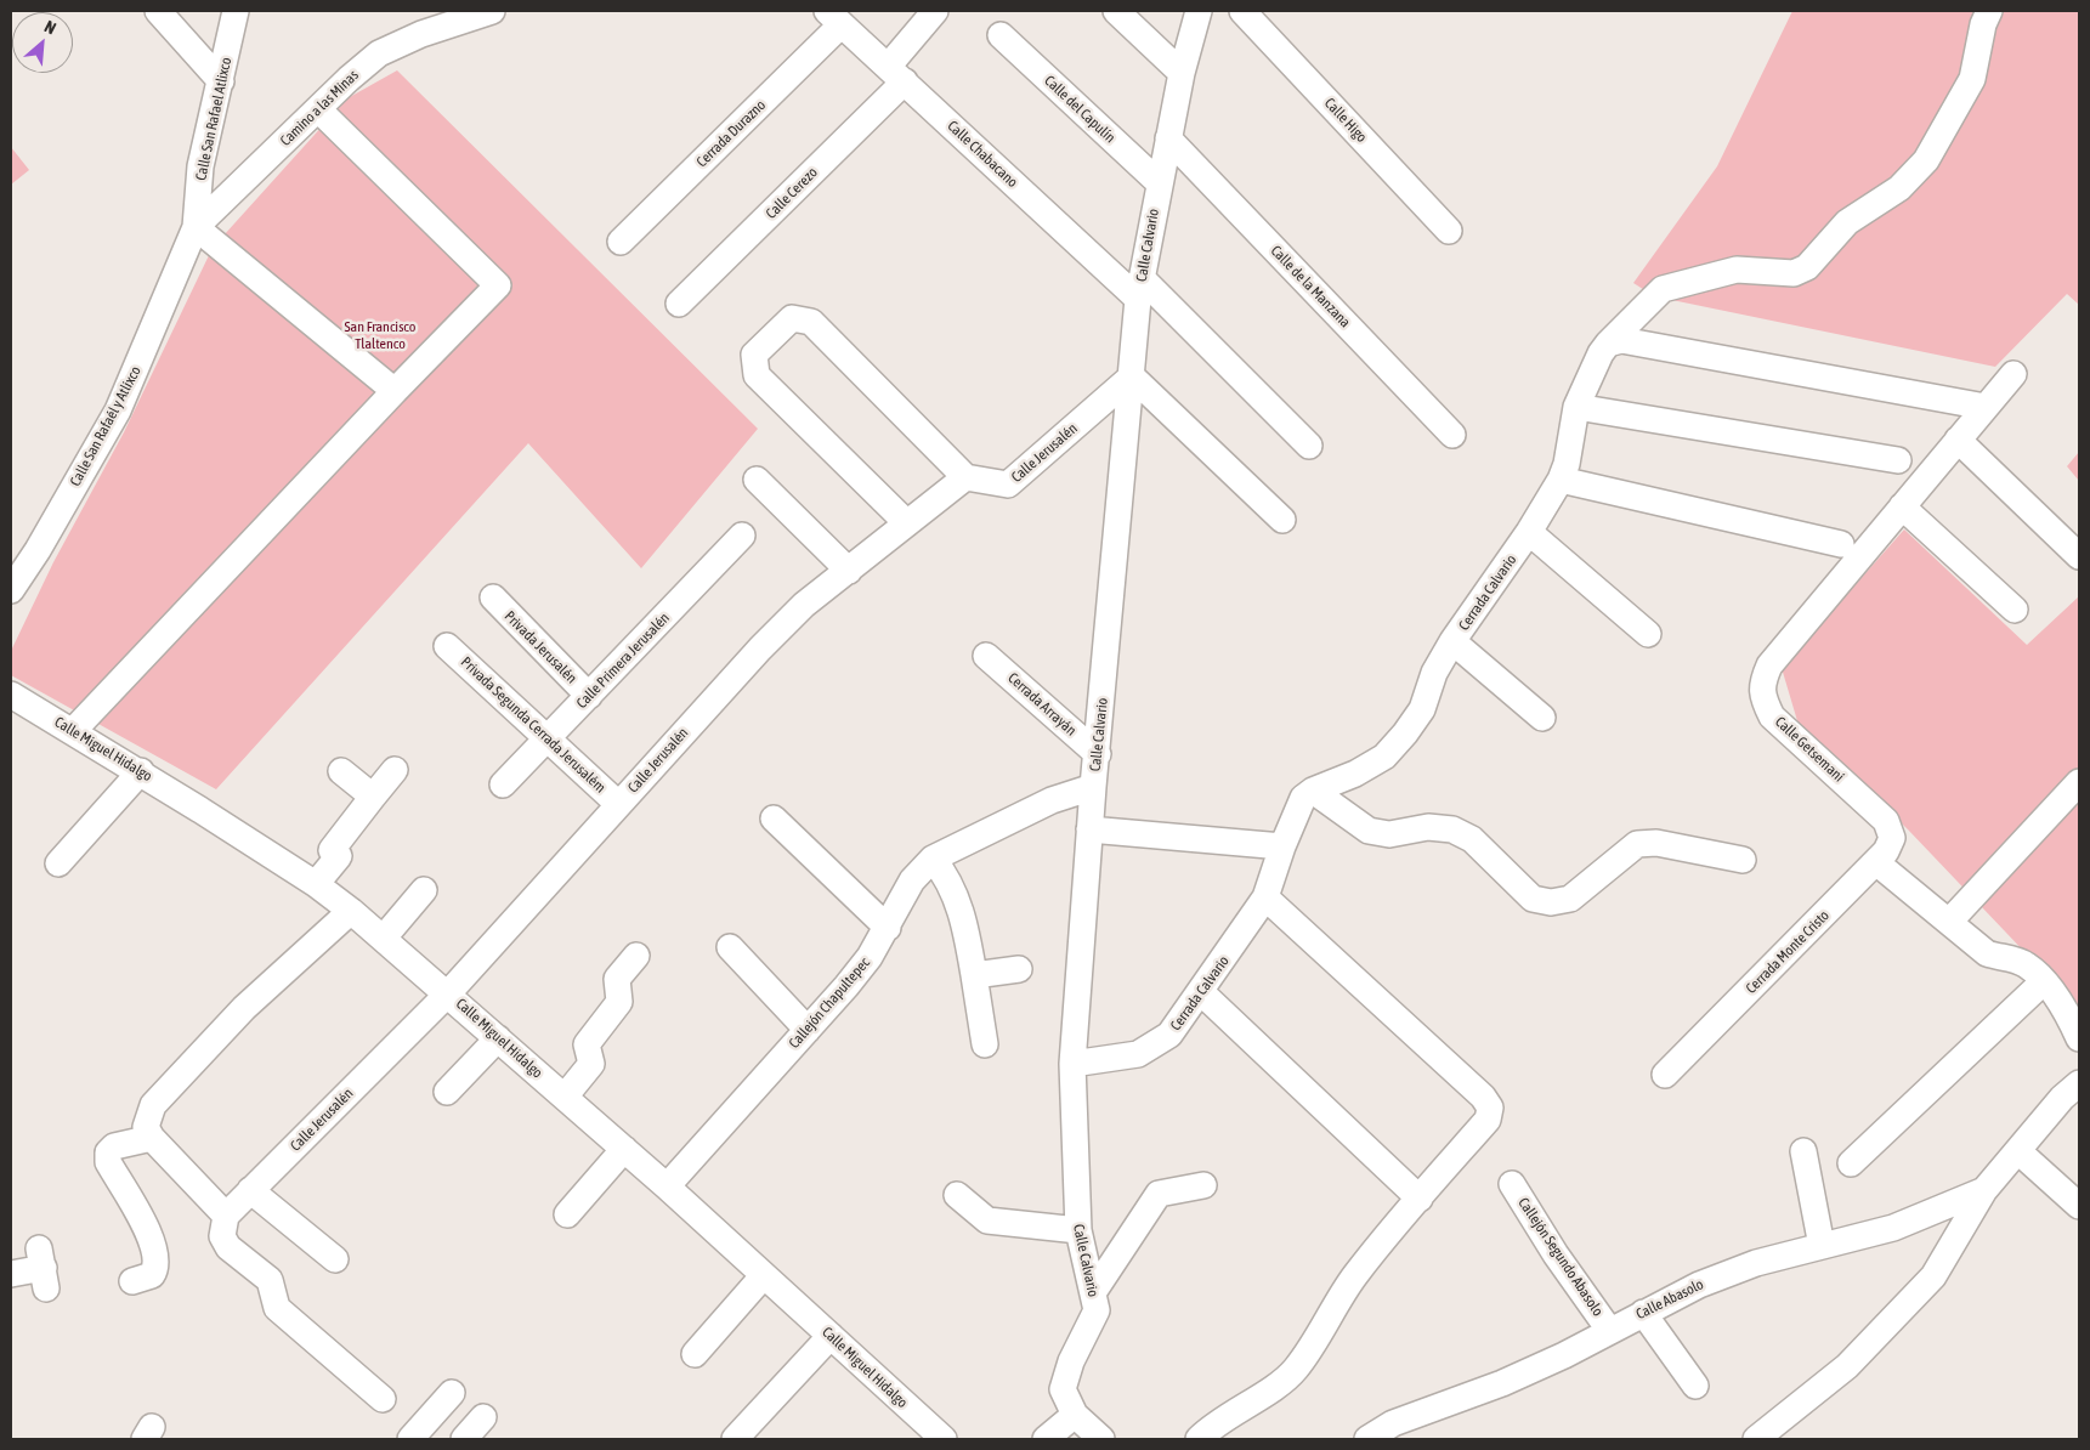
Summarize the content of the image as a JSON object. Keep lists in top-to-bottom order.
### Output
{
  "streets": {
    "street": [
      "Camino a las Minas",
      "Calle del Capulín",
      "Calle San Rafael Atlixco",
      "Calle Higo",
      "Cerrada Durazno",
      "Calle Chabacano",
      "Calle Cerezo",
      "Calle Calvario",
      "Calle de la Manzana",
      "Calle San Rafaél y Atlixco",
      "Calle Jerusalén",
      "Cerrada Calvario",
      "Privada Jerusalén",
      "Calle Primera Jerusalén",
      "Cerrada Arrayán",
      "Privada Segunda Cerrada Jerusalém",
      "Calle Miguel Hidalgo",
      "Calle Getsemaní",
      "Cerrada Monte Cristo",
      "Callejón Chapultepec",
      "Callejón Segundo Abasolo",
      "Calle Abasolo"
    ]
  },
  "crossings": [
    ["Camino a las Minas", "Calle San Rafael Atlixco"],
    ["Camino a las Minas", "Calle San Rafaél y Atlixco"],
    ["Calle del Capulín", "Calle Calvario"],
    ["Cerrada Durazno", "Calle Chabacano"],
    ["Calle Chabacano", "Calle Cerezo"],
    ["Calle Chabacano", "Calle Calvario"],
    ["Calle Calvario", "Calle de la Manzana"],
    ["Calle Calvario", "Calle Jerusalén"],
    ["Calle Calvario", "Cerrada Calvario"],
    ["Calle Calvario", "Cerrada Arrayán"],
    ["Calle Calvario", "Callejón Chapultepec"],
    ["Calle Jerusalén", "Privada Segunda Cerrada Jerusalém"],
    ["Calle Jerusalén", "Calle Miguel Hidalgo"],
    ["Privada Jerusalén", "Calle Primera Jerusalén"],
    ["Calle Primera Jerusalén", "Privada Segunda Cerrada Jerusalém"],
    ["Calle Miguel Hidalgo", "Callejón Chapultepec"],
    ["Calle Getsemaní", "Cerrada Monte Cristo"],
    ["Callejón Segundo Abasolo", "Calle Abasolo"]
  ],
  "parks": ["San Francisco Tlaltenco"],
  "north": "top right"
}
